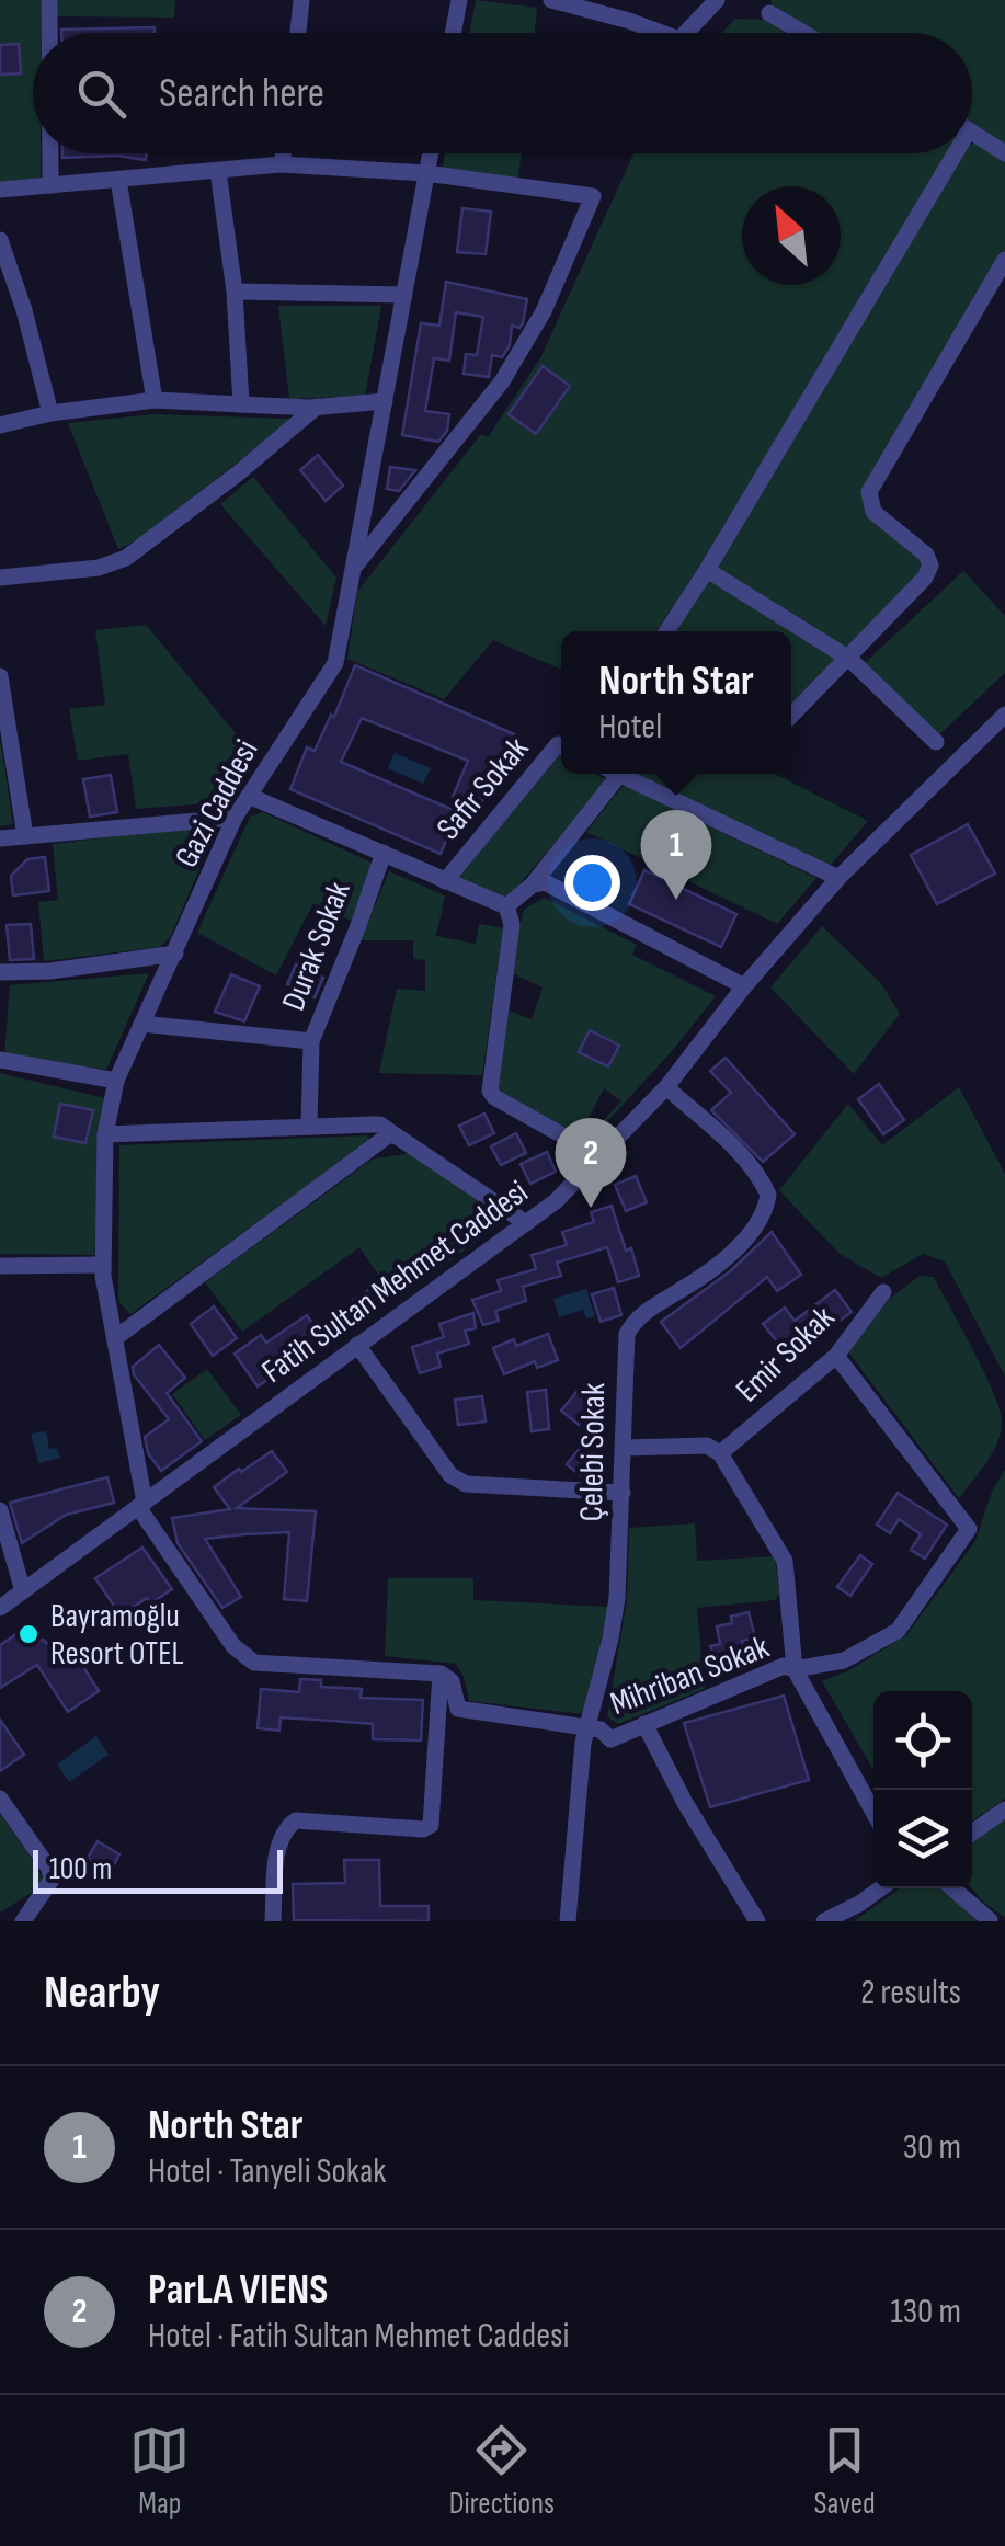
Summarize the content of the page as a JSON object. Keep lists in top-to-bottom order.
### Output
{
  "streets": {
    "street": [
      "Safir Sokak",
      "Gazi Caddesi",
      "Durak Sokak",
      "Fatih Sultan Mehmet Caddesi",
      "Emir Sokak",
      "Çelebi Sokak",
      "Mihriban Sokak"
    ]
  },
  "crossings": [
    ["Gazi Caddesi", "Fatih Sultan Mehmet Caddesi"],
    ["Fatih Sultan Mehmet Caddesi", "Çelebi Sokak"],
    ["Çelebi Sokak", "Mihriban Sokak"]
  ],
  "places": ["Bayramoğlu Resort OTEL"],
  "scale_bar": "100 m",
  "north": "top left",
  "page": {
    "search": "Search here",
    "popup": ["North Star", "Hotel"],
    "pins": ["1", "2"],
    "scale": "100 m",
    "heading": ["Nearby", "2 results"],
    "list": [
      {
        "mark": "1",
        "name": "North Star",
        "note": "Hotel · Tanyeli Sokak",
        "value": "30 m"
      },
      {
        "mark": "2",
        "name": "ParLA VIENS",
        "note": "Hotel · Fatih Sultan Mehmet Caddesi",
        "value": "130 m"
      }
    ],
    "nav": ["Map", "Directions", "Saved"]
  }
}
